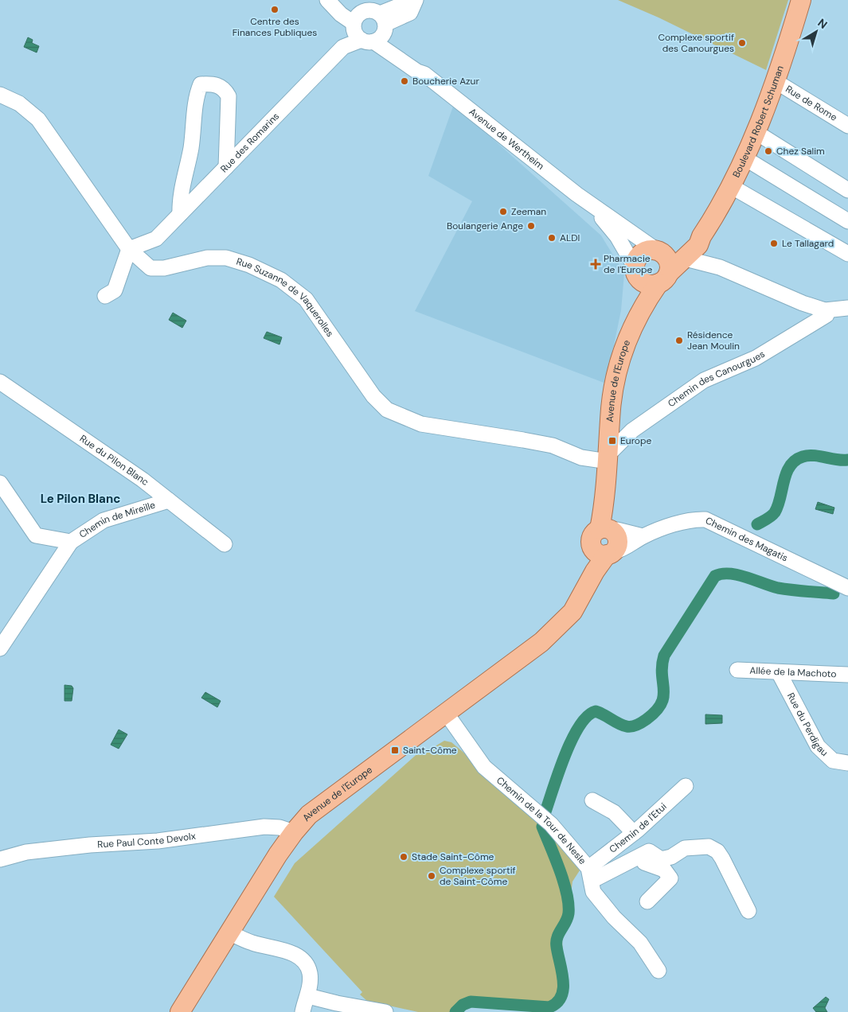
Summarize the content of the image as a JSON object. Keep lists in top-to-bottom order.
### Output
{
  "streets": {
    "main road": ["Boulevard Robert Schuman", "Avenue de l'Europe"],
    "street": [
      "Rue de Rome",
      "Avenue de Wertheim",
      "Rue des Romarins",
      "Rue Suzanne de Vaquerolles",
      "Chemin des Canourgues",
      "Rue du Pilon Blanc",
      "Chemin de Mireille",
      "Chemin des Magatis",
      "Allée de la Machoto",
      "Rue du Perdigau",
      "Chemin de la Tour de Nesle",
      "Chemin de l'Etui",
      "Rue Paul Conte Devolx"
    ]
  },
  "crossings": [
    ["Rue de Rome", "Boulevard Robert Schuman"],
    ["Boulevard Robert Schuman", "Avenue de Wertheim"],
    ["Boulevard Robert Schuman", "Avenue de l'Europe"],
    ["Avenue de Wertheim", "Rue des Romarins"],
    ["Avenue de Wertheim", "Avenue de l'Europe"],
    ["Rue Suzanne de Vaquerolles", "Chemin des Canourgues"],
    ["Rue Suzanne de Vaquerolles", "Avenue de l'Europe"],
    ["Chemin des Canourgues", "Avenue de l'Europe"],
    ["Avenue de l'Europe", "Chemin des Magatis"],
    ["Avenue de l'Europe", "Chemin de la Tour de Nesle"],
    ["Avenue de l'Europe", "Rue Paul Conte Devolx"],
    ["Rue du Pilon Blanc", "Chemin de Mireille"],
    ["Allée de la Machoto", "Rue du Perdigau"],
    ["Chemin de la Tour de Nesle", "Chemin de l'Etui"]
  ],
  "districts": ["Le Pilon Blanc"],
  "places": {
    "other": [
      "Centre des Finances Publiques",
      "Complexe sportif des Canourgues",
      "Boucherie Azur",
      "Chez Salim",
      "Zeeman",
      "Boulangerie Ange",
      "ALDI",
      "Le Tallagard",
      "Résidence Jean Moulin",
      "Stade Saint-Côme",
      "Complexe sportif de Saint-Côme"
    ],
    "health": ["Pharmacie de l'Europe"],
    "transit": ["Europe", "Saint-Côme"]
  },
  "north": "top right"
}
